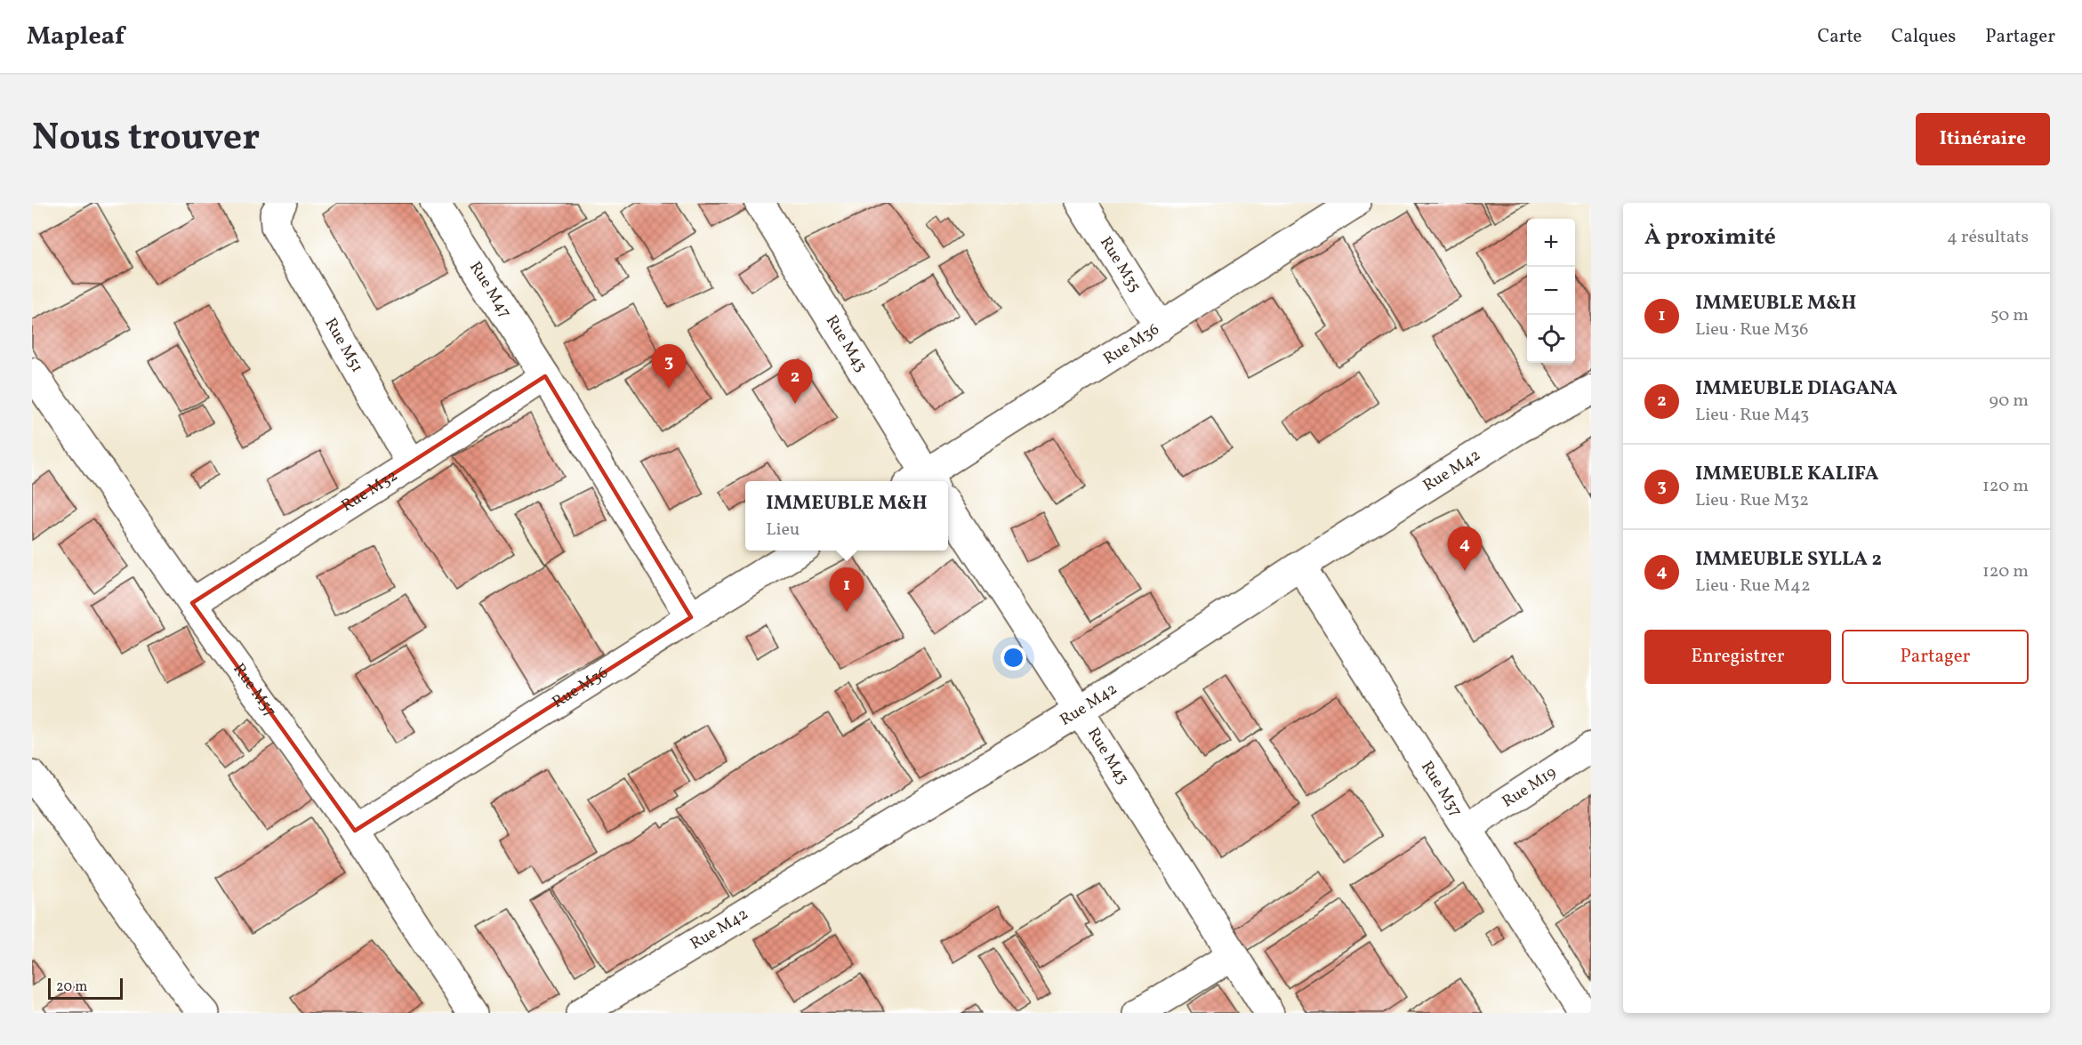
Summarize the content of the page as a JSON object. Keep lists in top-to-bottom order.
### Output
{
  "streets": {
    "street": [
      "Rue M35",
      "Rue M47",
      "Rue M43",
      "Rue M36",
      "Rue M51",
      "Rue M42",
      "Rue M32",
      "Rue M57",
      "Rue M19",
      "Rue M37"
    ]
  },
  "crossings": [
    ["Rue M35", "Rue M36"],
    ["Rue M47", "Rue M36"],
    ["Rue M47", "Rue M32"],
    ["Rue M43", "Rue M36"],
    ["Rue M43", "Rue M42"],
    ["Rue M36", "Rue M57"],
    ["Rue M51", "Rue M32"],
    ["Rue M42", "Rue M37"],
    ["Rue M32", "Rue M57"],
    ["Rue M19", "Rue M37"]
  ],
  "scale_bar": "20 m",
  "page": {
    "header": "Mapleaf",
    "nav": ["Carte", "Calques", "Partager"],
    "title": "Nous trouver",
    "buttons": [
      "Itinéraire",
      ["Enregistrer", "Partager"]
    ],
    "heading": ["À proximité", "4 résultats"],
    "map_buttons": ["+", "−"],
    "list": [
      {
        "mark": "1",
        "name": "IMMEUBLE M&H",
        "note": "Lieu · Rue M36",
        "value": "50 m"
      },
      {
        "mark": "2",
        "name": "IMMEUBLE DIAGANA",
        "note": "Lieu · Rue M43",
        "value": "90 m"
      },
      {
        "mark": "3",
        "name": "IMMEUBLE KALIFA",
        "note": "Lieu · Rue M32",
        "value": "120 m"
      },
      {
        "mark": "4",
        "name": "IMMEUBLE SYLLA 2",
        "note": "Lieu · Rue M42",
        "value": "120 m"
      }
    ],
    "pins": [
      "3",
      "2",
      "4",
      "1"
    ],
    "popup": ["IMMEUBLE M&H", "Lieu"],
    "scale": "20 m"
  }
}
